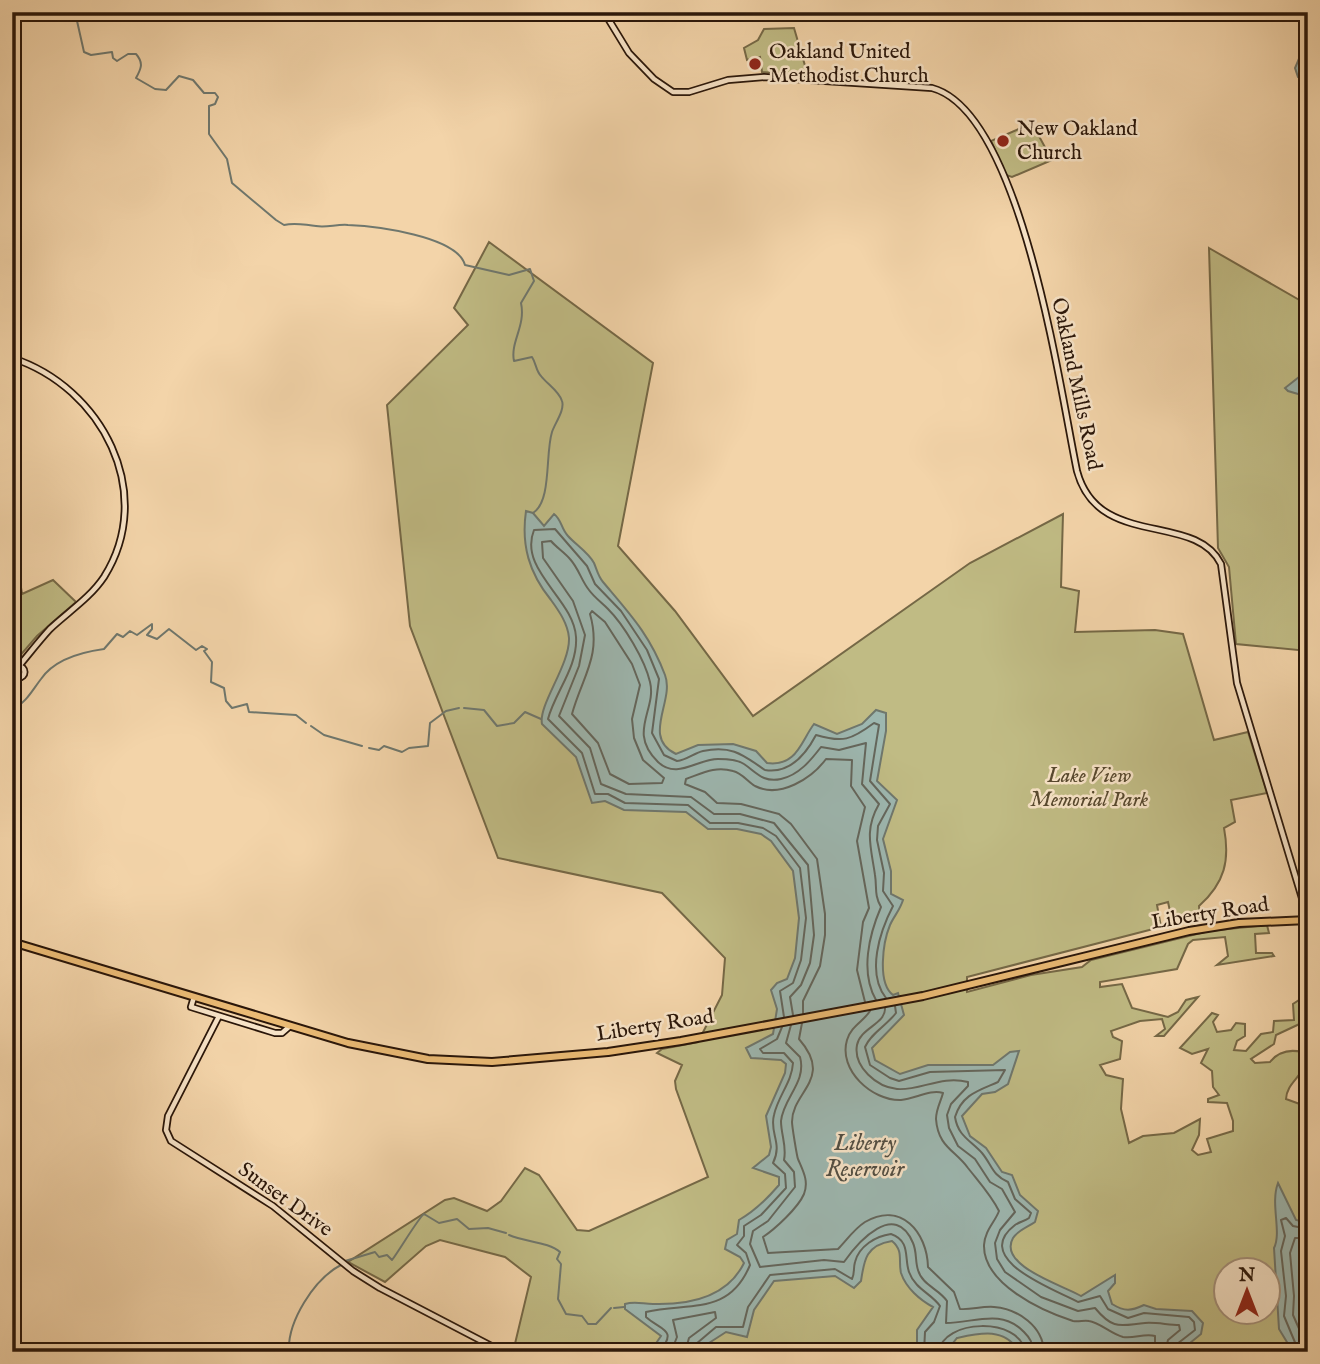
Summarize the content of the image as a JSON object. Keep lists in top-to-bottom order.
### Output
{
  "streets": {
    "main road": ["Liberty Road"],
    "street": ["Oakland Mills Road", "Sunset Drive"]
  },
  "crossings": [
    ["Oakland Mills Road", "Liberty Road"]
  ],
  "water": ["Liberty Reservoir"],
  "parks": ["Lake View Memorial Park"],
  "places": ["Oakland United Methodist Church", "New Oakland Church"],
  "north": "top"
}
